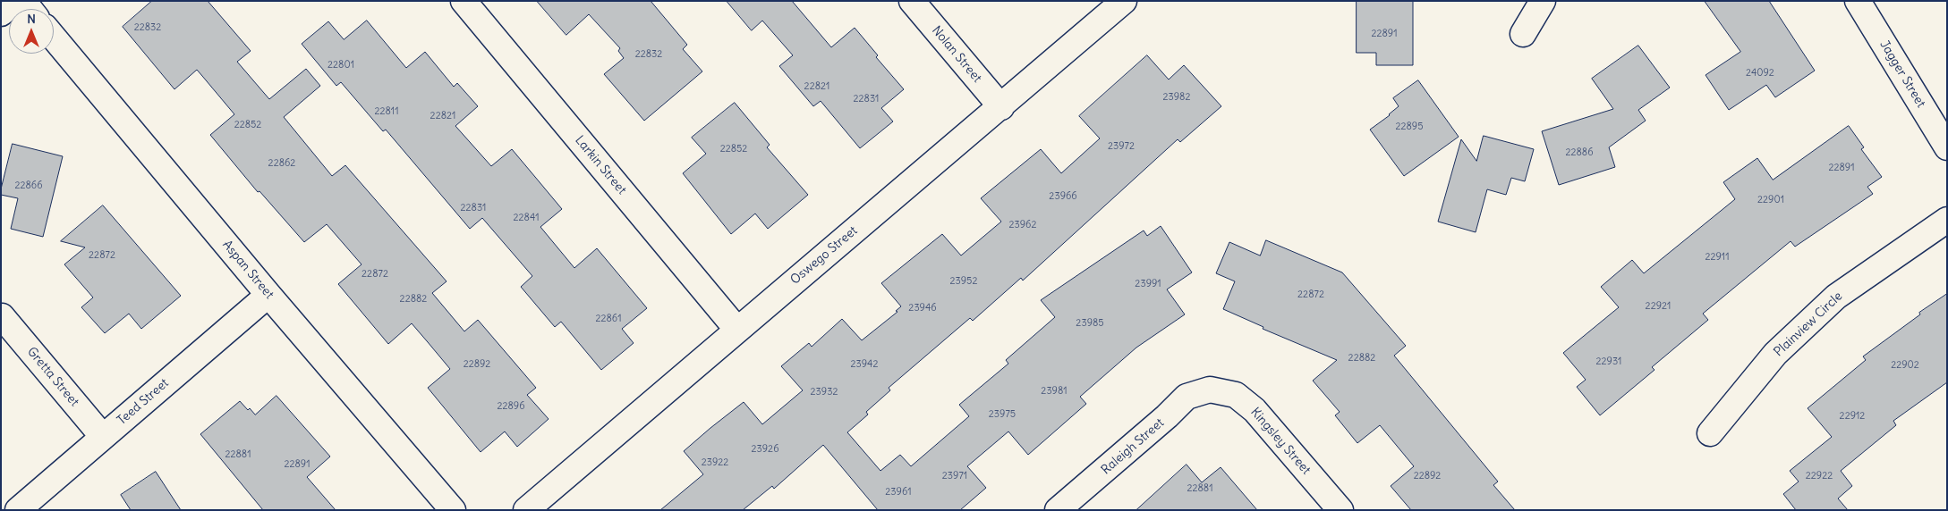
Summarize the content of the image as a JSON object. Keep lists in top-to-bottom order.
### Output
{
  "streets": {
    "street": [
      "Nolan Street",
      "Jagger Street",
      "Larkin Street",
      "Oswego Street",
      "Aspan Street",
      "Plainview Circle",
      "Gretta Street",
      "Teed Street",
      "Kingsley Street",
      "Raleigh Street"
    ]
  },
  "crossings": [
    ["Nolan Street", "Oswego Street"],
    ["Larkin Street", "Oswego Street"],
    ["Aspan Street", "Teed Street"],
    ["Gretta Street", "Teed Street"],
    ["Kingsley Street", "Raleigh Street"]
  ],
  "house_numbers": [
    "22832",
    "22891",
    "22832",
    "22801",
    "24092",
    "22821",
    "23982",
    "22831",
    "22811",
    "22821",
    "22852",
    "22895",
    "23972",
    "22852",
    "22886",
    "22862",
    "22891",
    "22866",
    "23966",
    "22901",
    "22831",
    "22841",
    "23962",
    "22872",
    "22911",
    "22872",
    "23952",
    "23991",
    "22872",
    "22882",
    "22921",
    "23946",
    "22861",
    "23985",
    "22882",
    "22931",
    "22892",
    "23942",
    "22902",
    "23981",
    "23932",
    "22896",
    "23975",
    "22912",
    "23926",
    "22881",
    "23922",
    "22891",
    "23971",
    "22892",
    "22922",
    "22881",
    "23961"
  ],
  "north": "top"
}
